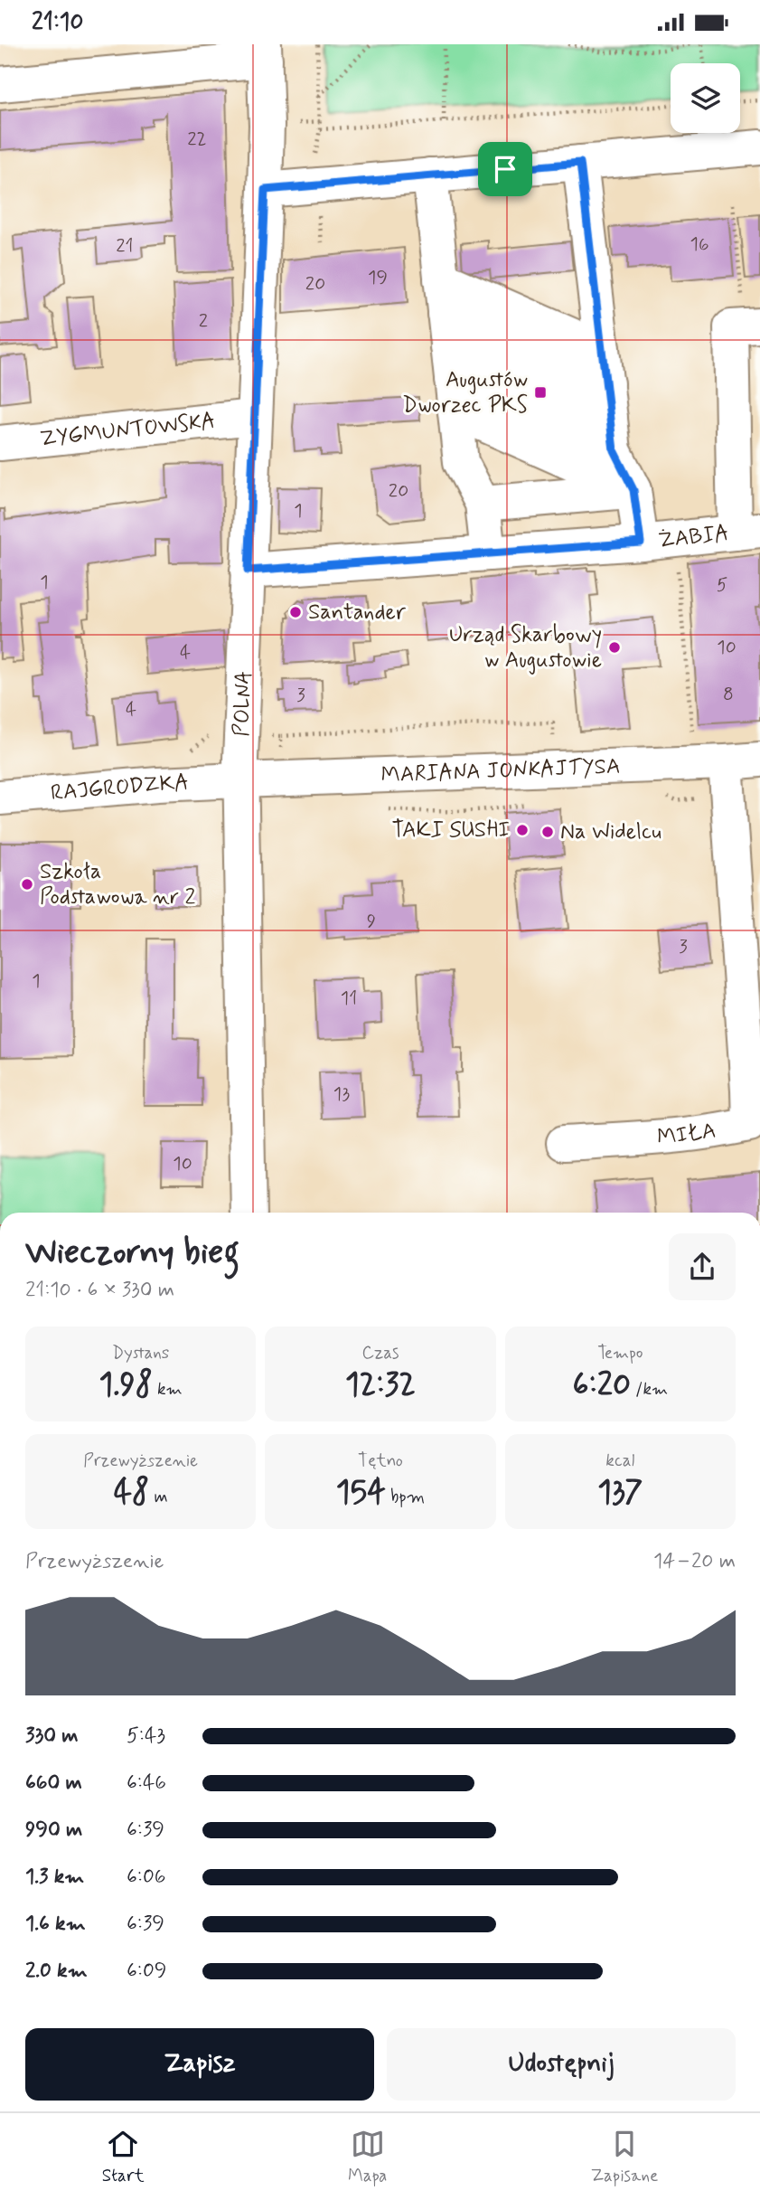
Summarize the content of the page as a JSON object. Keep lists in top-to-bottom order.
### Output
{
  "streets": {
    "street": [
      "ZYGMUNTOWSKA",
      "ŻABIA",
      "POLNA",
      "MARIANA JONKAJTYSA",
      "RAJGRODZKA",
      "MIŁA"
    ]
  },
  "crossings": [
    ["ZYGMUNTOWSKA", "POLNA"],
    ["ŻABIA", "POLNA"],
    ["POLNA", "MARIANA JONKAJTYSA"],
    ["POLNA", "RAJGRODZKA"],
    ["MARIANA JONKAJTYSA", "RAJGRODZKA"],
    ["MARIANA JONKAJTYSA", "MIŁA"]
  ],
  "places": {
    "transit": ["Augustów Dworzec PKS"],
    "other": [
      "Santander",
      "Urząd Skarbowy w Augustowie",
      "TAKI SUSHI",
      "Na Widelcu",
      "Szkoła Podstawowa nr 2"
    ]
  },
  "house_numbers": [
    "22",
    "16",
    "21",
    "19",
    "20",
    "2",
    "20",
    "1",
    "1",
    "5",
    "10",
    "4",
    "8",
    "3",
    "4",
    "9",
    "3",
    "1",
    "11",
    "13",
    "10"
  ],
  "page": {
    "status": "21:10",
    "heading": ["Wieczorny bieg", "21:10 · 6 × 330 m"],
    "stats": [
      ["Dystans", "1.98 km"],
      ["Czas", "12:32"],
      ["Tempo", "6:20 /km"],
      ["Przewyższenie", "48 m"],
      ["Tętno", "154 bpm"],
      ["kcal", "137"]
    ],
    "chart": ["Przewyższenie", "14–20 m"],
    "list": [
      {
        "name": "330 m",
        "note": "5:43"
      },
      {
        "name": "660 m",
        "note": "6:46"
      },
      {
        "name": "990 m",
        "note": "6:39"
      },
      {
        "name": "1.3 km",
        "note": "6:06"
      },
      {
        "name": "1.6 km",
        "note": "6:39"
      },
      {
        "name": "2.0 km",
        "note": "6:09"
      }
    ],
    "buttons": ["Zapisz", "Udostępnij"],
    "tabs": ["Start", "Mapa", "Zapisane"]
  }
}
